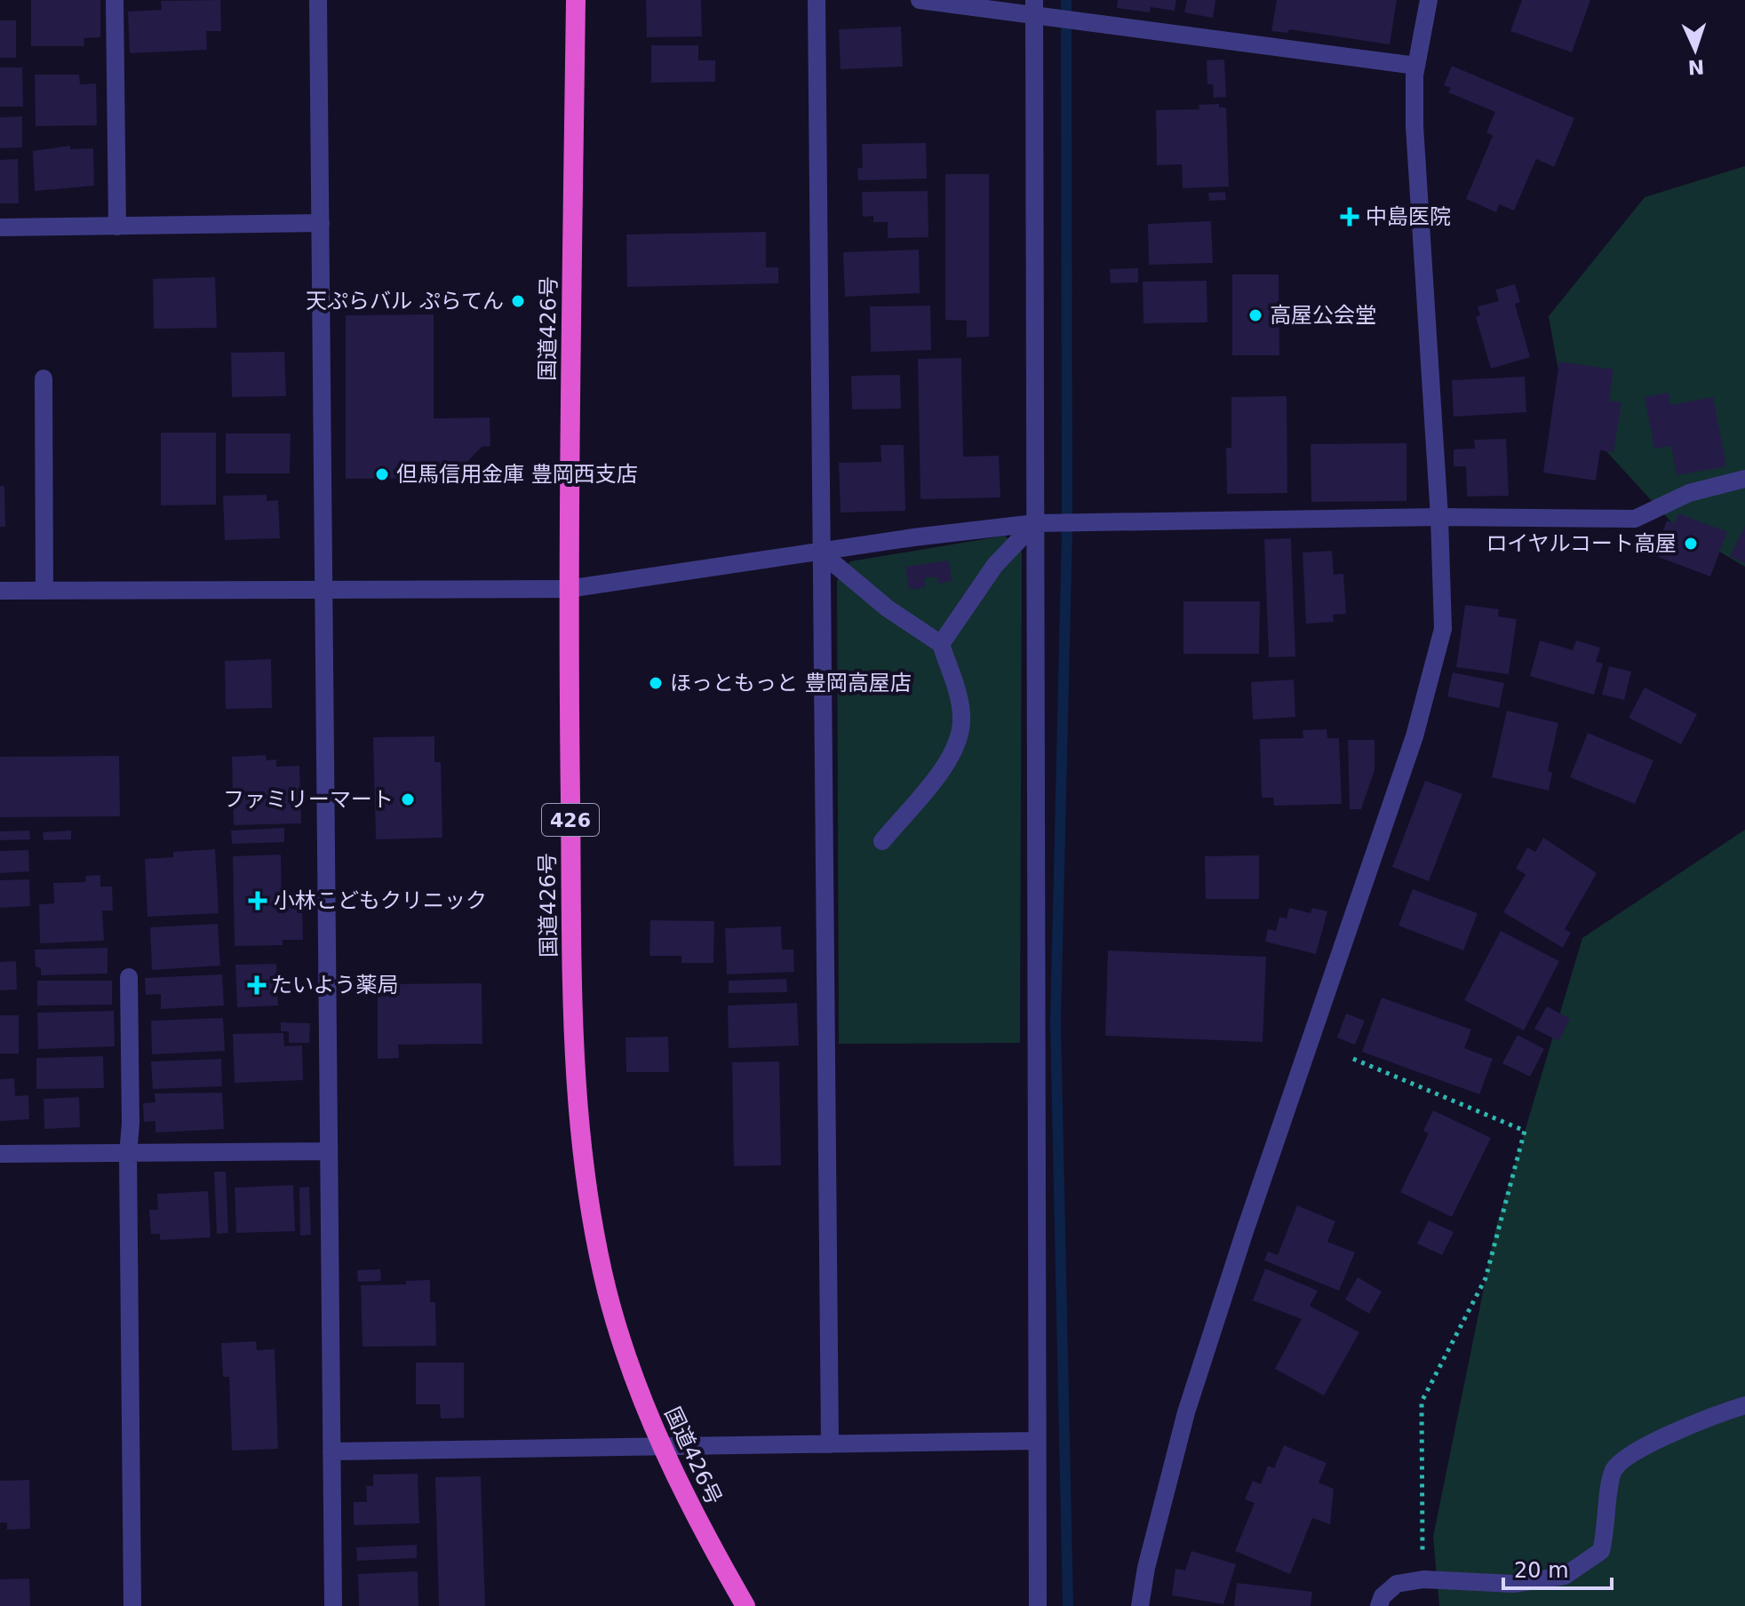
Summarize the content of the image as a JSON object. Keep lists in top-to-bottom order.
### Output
{
  "streets": {
    "highway": ["国道426号", "426"]
  },
  "places": {
    "health": ["中島医院", "小林こどもクリニック", "たいよう薬局"],
    "other": [
      "天ぷらバル ぷらてん",
      "高屋公会堂",
      "但馬信用金庫 豊岡西支店",
      "ロイヤルコート高屋",
      "ほっともっと 豊岡高屋店",
      "ファミリーマート"
    ]
  },
  "scale_bar": "20 m",
  "north": "bottom"
}
